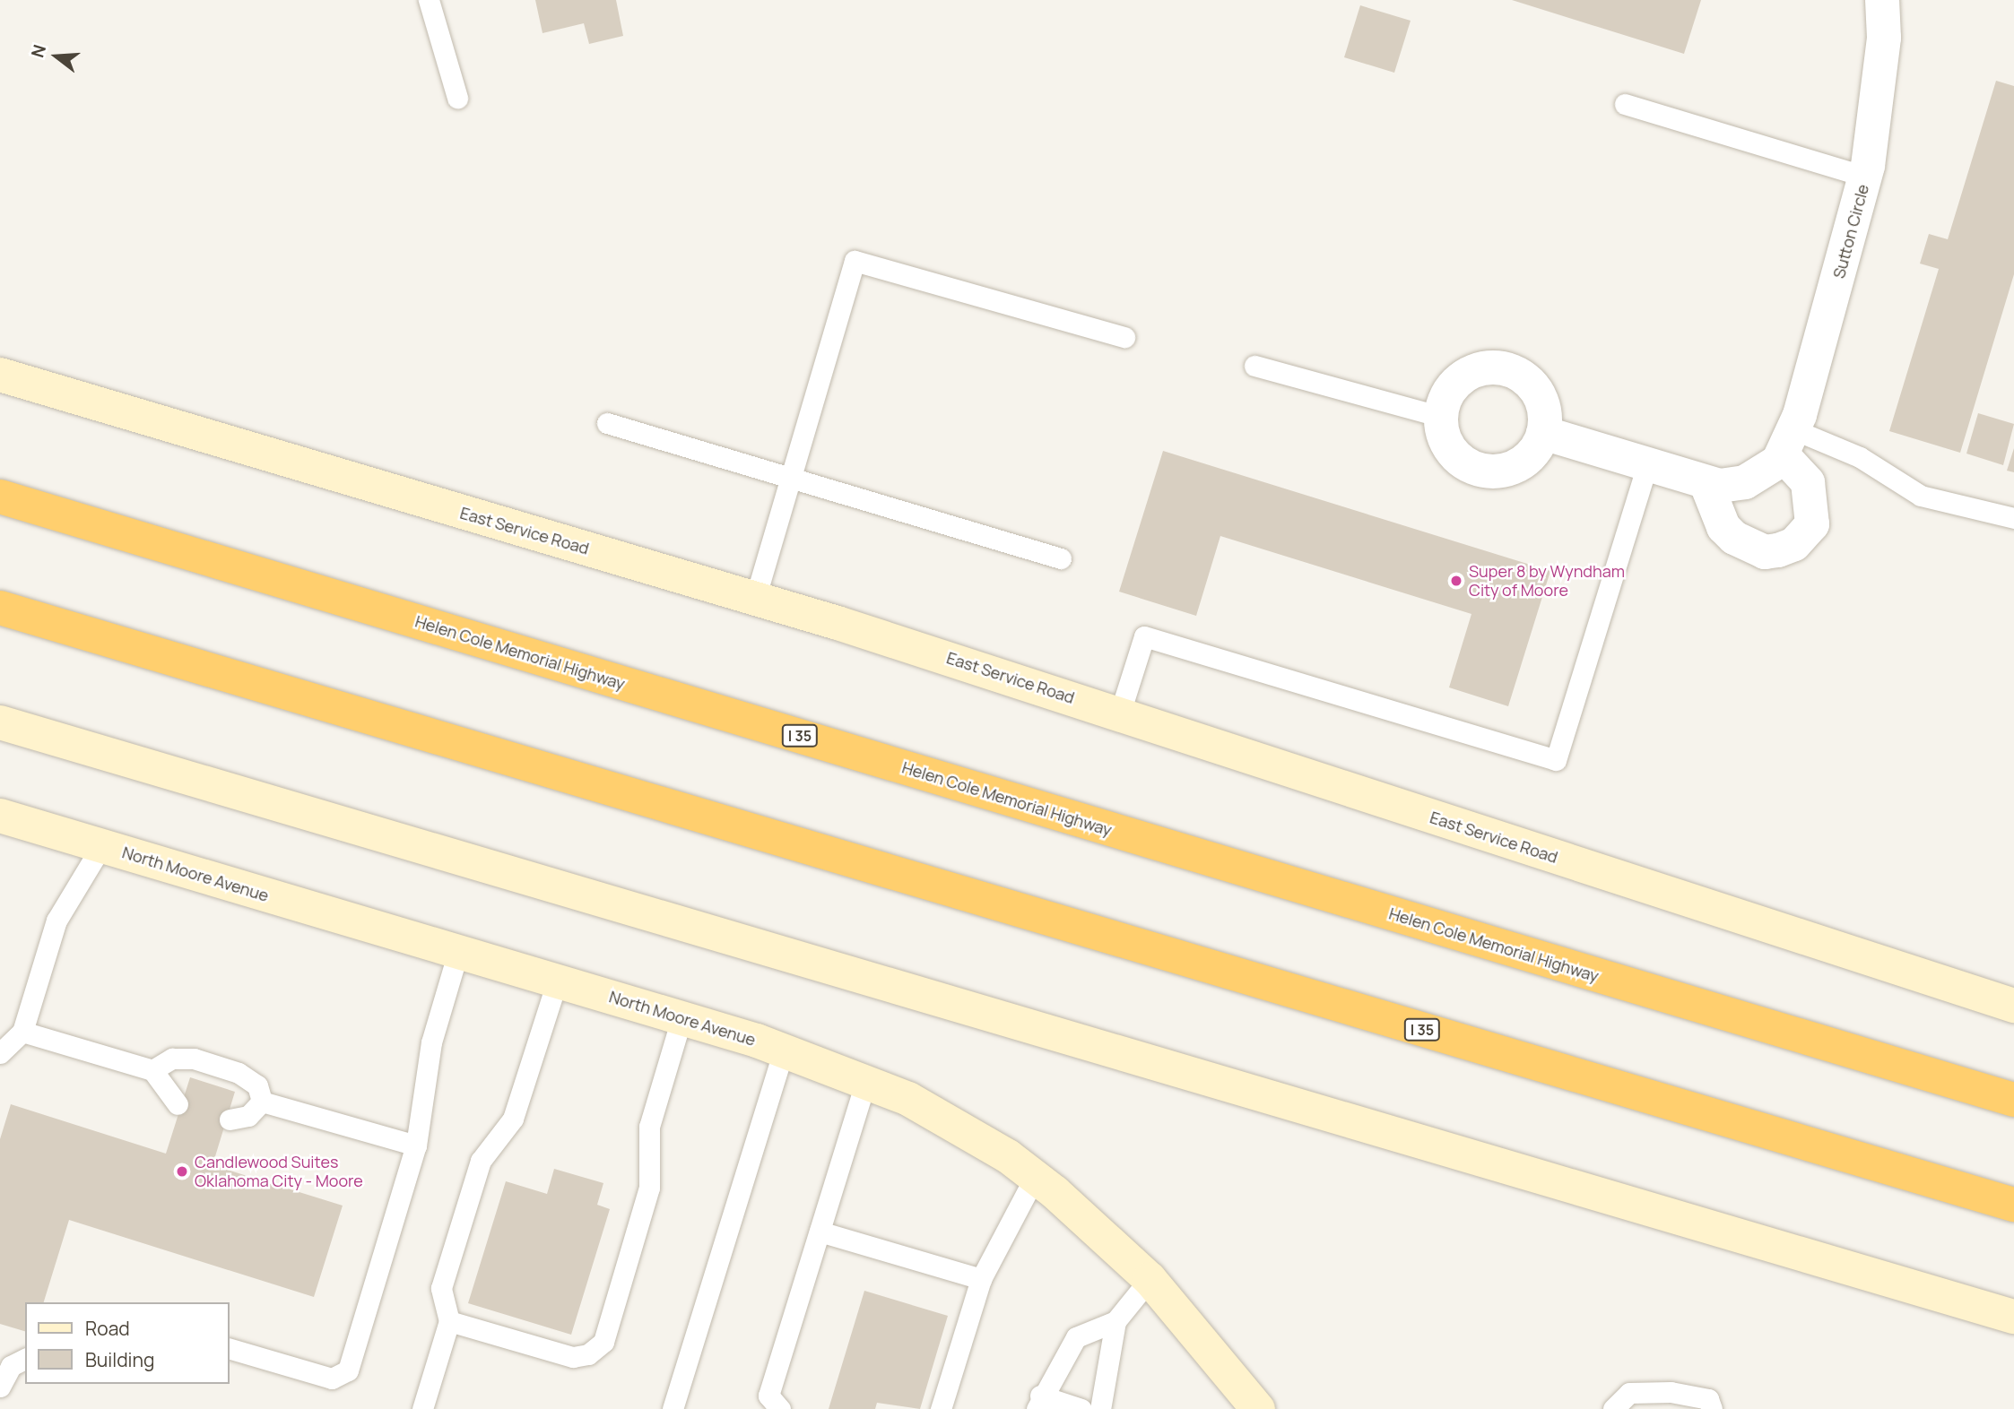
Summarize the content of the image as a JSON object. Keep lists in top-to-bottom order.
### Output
{
  "streets": {
    "highway": ["Helen Cole Memorial Highway", "I 35"],
    "main road": ["East Service Road", "North Moore Avenue"],
    "street": ["Sutton Circle"]
  },
  "places": ["Super 8 by Wyndham City of Moore", "Candlewood Suites Oklahoma City - Moore"],
  "legend": ["Road", "Building"],
  "north": "left"
}
